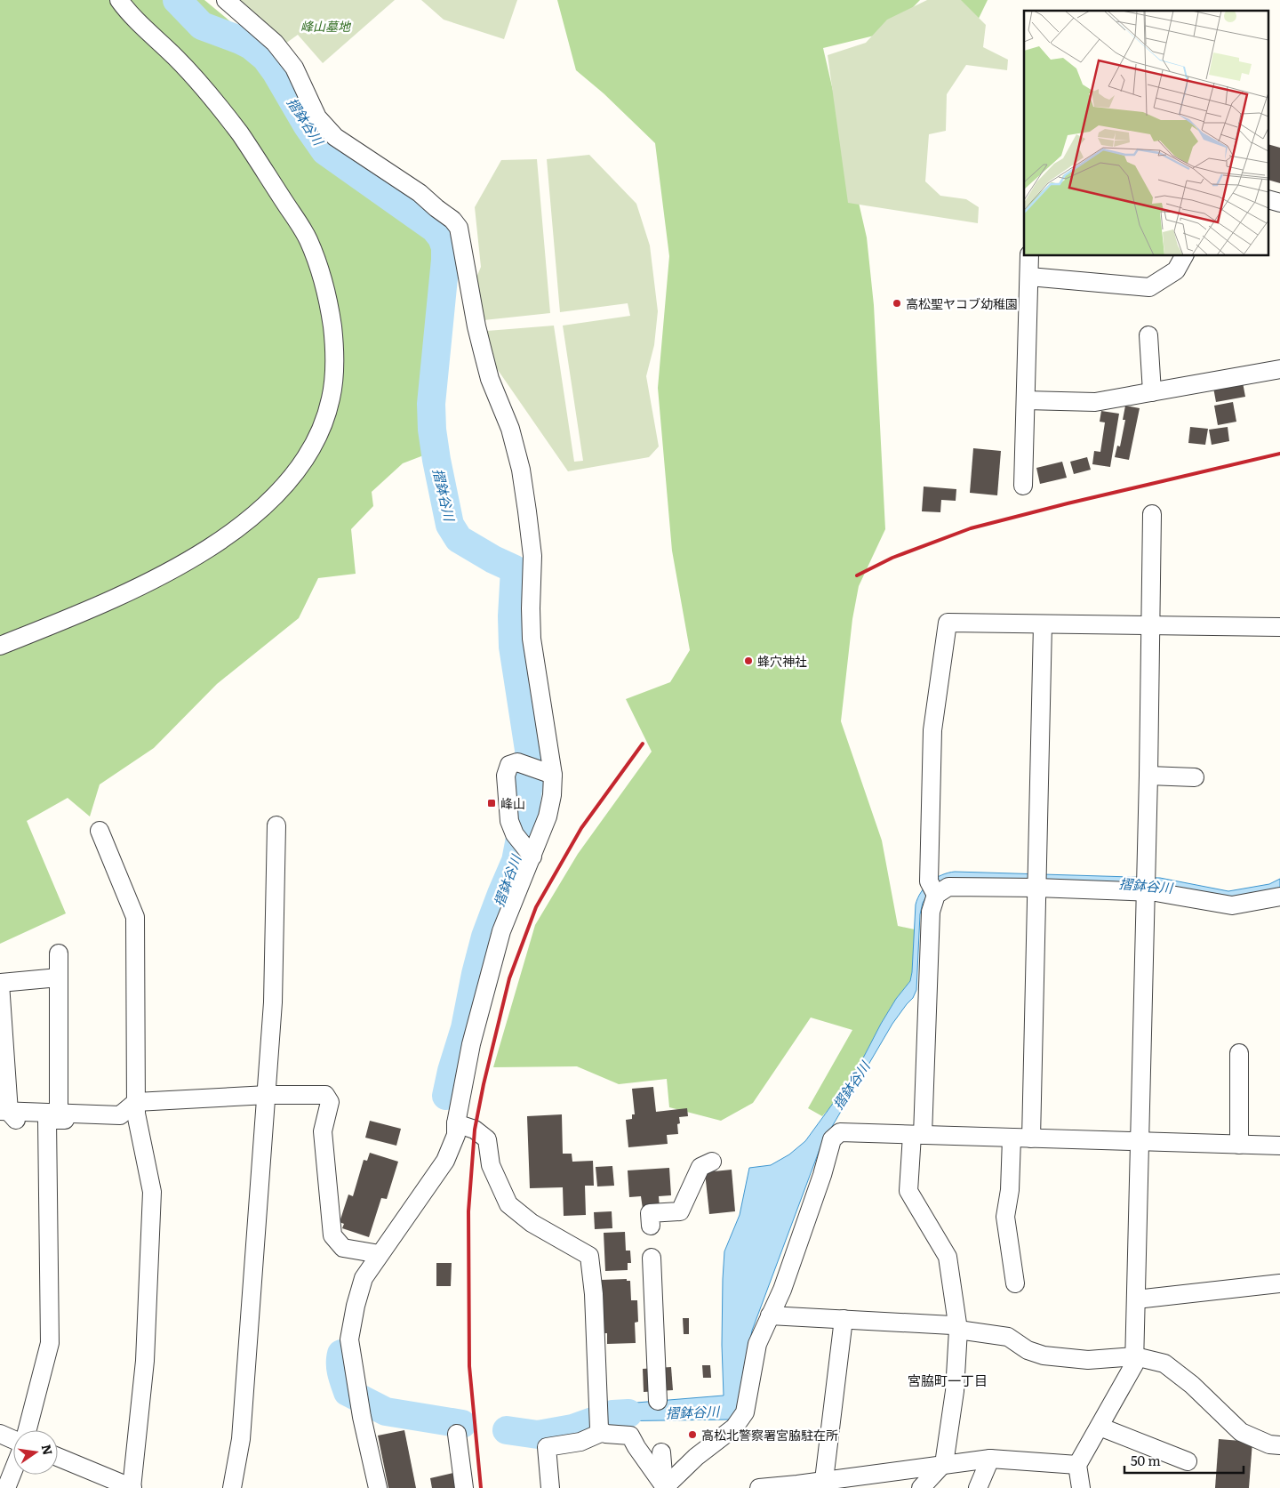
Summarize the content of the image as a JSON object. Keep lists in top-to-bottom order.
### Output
{
  "districts": ["宮脇町一丁目"],
  "water": ["摺鉢谷川"],
  "parks": ["峰山墓地"],
  "places": {
    "other": ["高松聖ヤコブ幼稚園", "蜂穴神社", "高松北警察署宮脇駐在所"],
    "transit": ["峰山"]
  },
  "scale_bar": "50 m",
  "north": "right"
}
